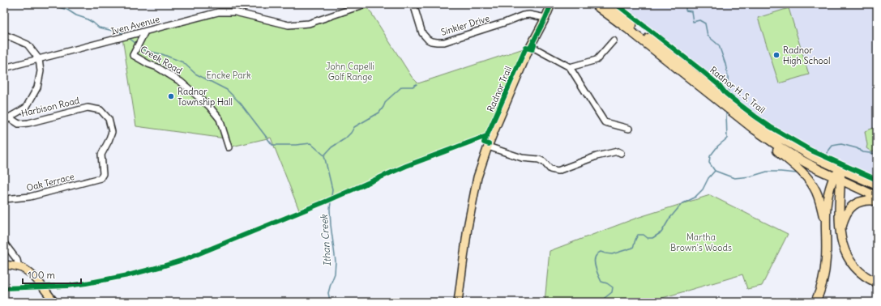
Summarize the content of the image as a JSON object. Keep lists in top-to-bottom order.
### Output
{
  "streets": {
    "street": [
      "Iven Avenue",
      "Sinkler Drive",
      "Creek Road",
      "Harbison Road",
      "Oak Terrace"
    ],
    "cycle path": ["Radnor Trail", "Radnor H. S. Trail"]
  },
  "crossings": [
    ["Iven Avenue", "Creek Road"],
    ["Harbison Road", "Oak Terrace"]
  ],
  "water": ["Ithan Creek"],
  "parks": ["John Capelli Golf Range", "Encke Park", "Martha Brown's Woods"],
  "places": ["Radnor High School", "Radnor Township Hall"],
  "scale_bar": "100 m"
}
